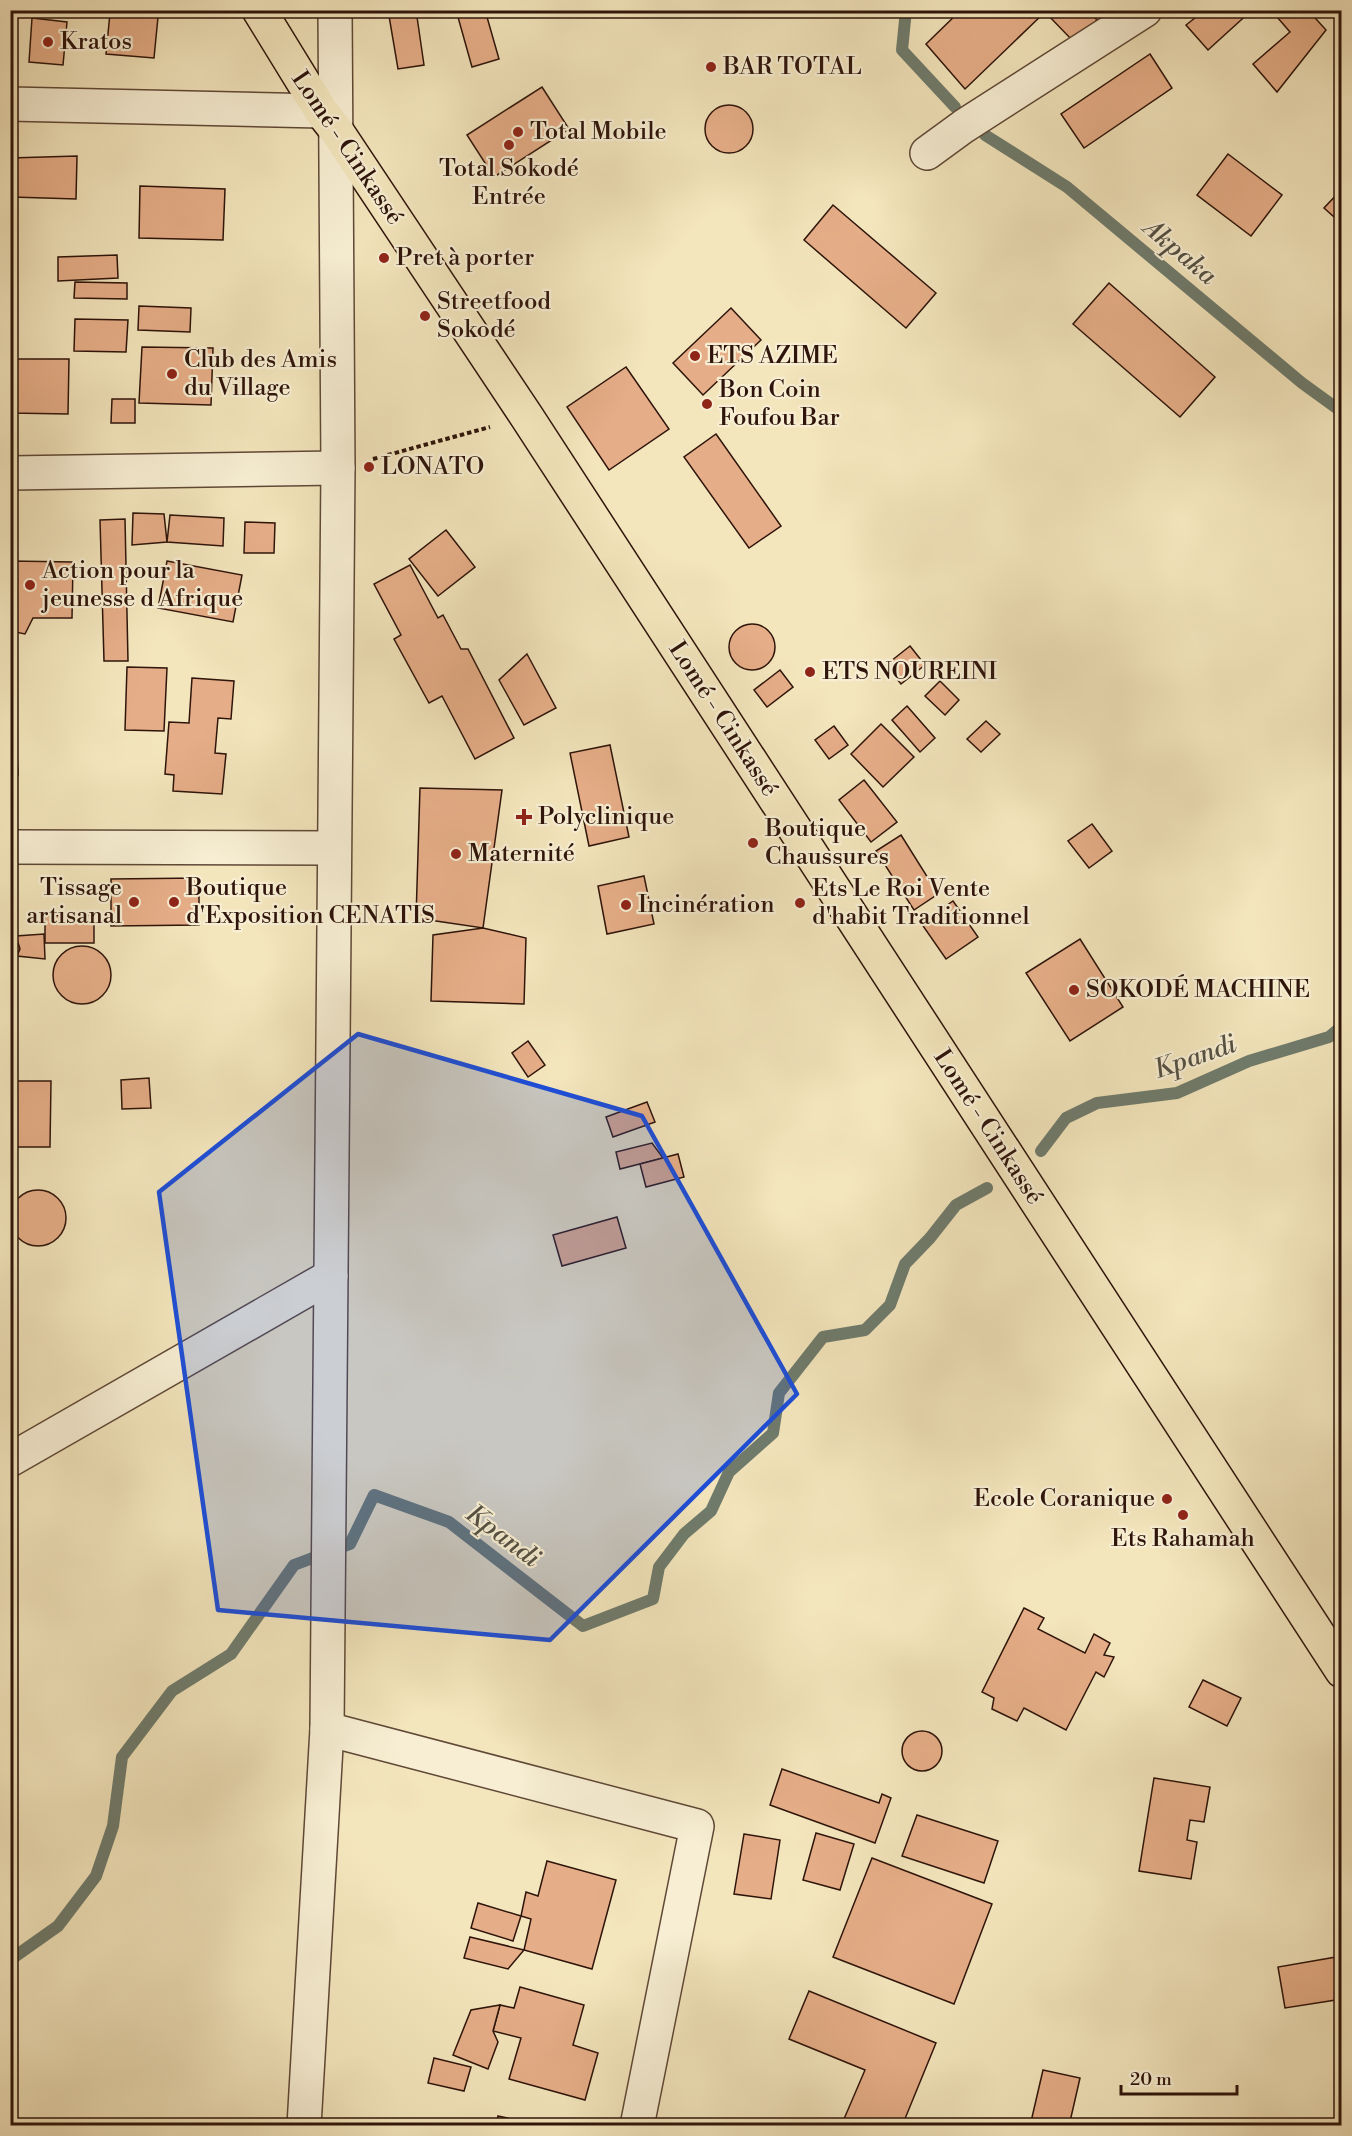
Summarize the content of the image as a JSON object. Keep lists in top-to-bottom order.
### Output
{
  "streets": {
    "highway": ["Lomé - Cinkassé"]
  },
  "water": ["Akpaka", "Kpandi"],
  "places": {
    "other": [
      "Kratos",
      "BAR TOTAL",
      "Total Mobile",
      "Total Sokodé Entrée",
      "Pret à porter",
      "Streetfood Sokodé",
      "ETS AZIME",
      "Club des Amis du Village",
      "Bon Coin Foufou Bar",
      "LONATO",
      "Action pour la jeunesse d Afrique",
      "ETS NOUREINI",
      "Boutique Chaussures",
      "Maternité",
      "Tissage artisanal",
      "Boutique d'Exposition CENATIS",
      "Ets Le Roi Vente d'habit Traditionnel",
      "Incinération",
      "SOKODÉ MACHINE",
      "Ecole Coranique",
      "Ets Rahamah"
    ],
    "health": ["Polyclinique"]
  },
  "scale_bar": "20 m"
}
